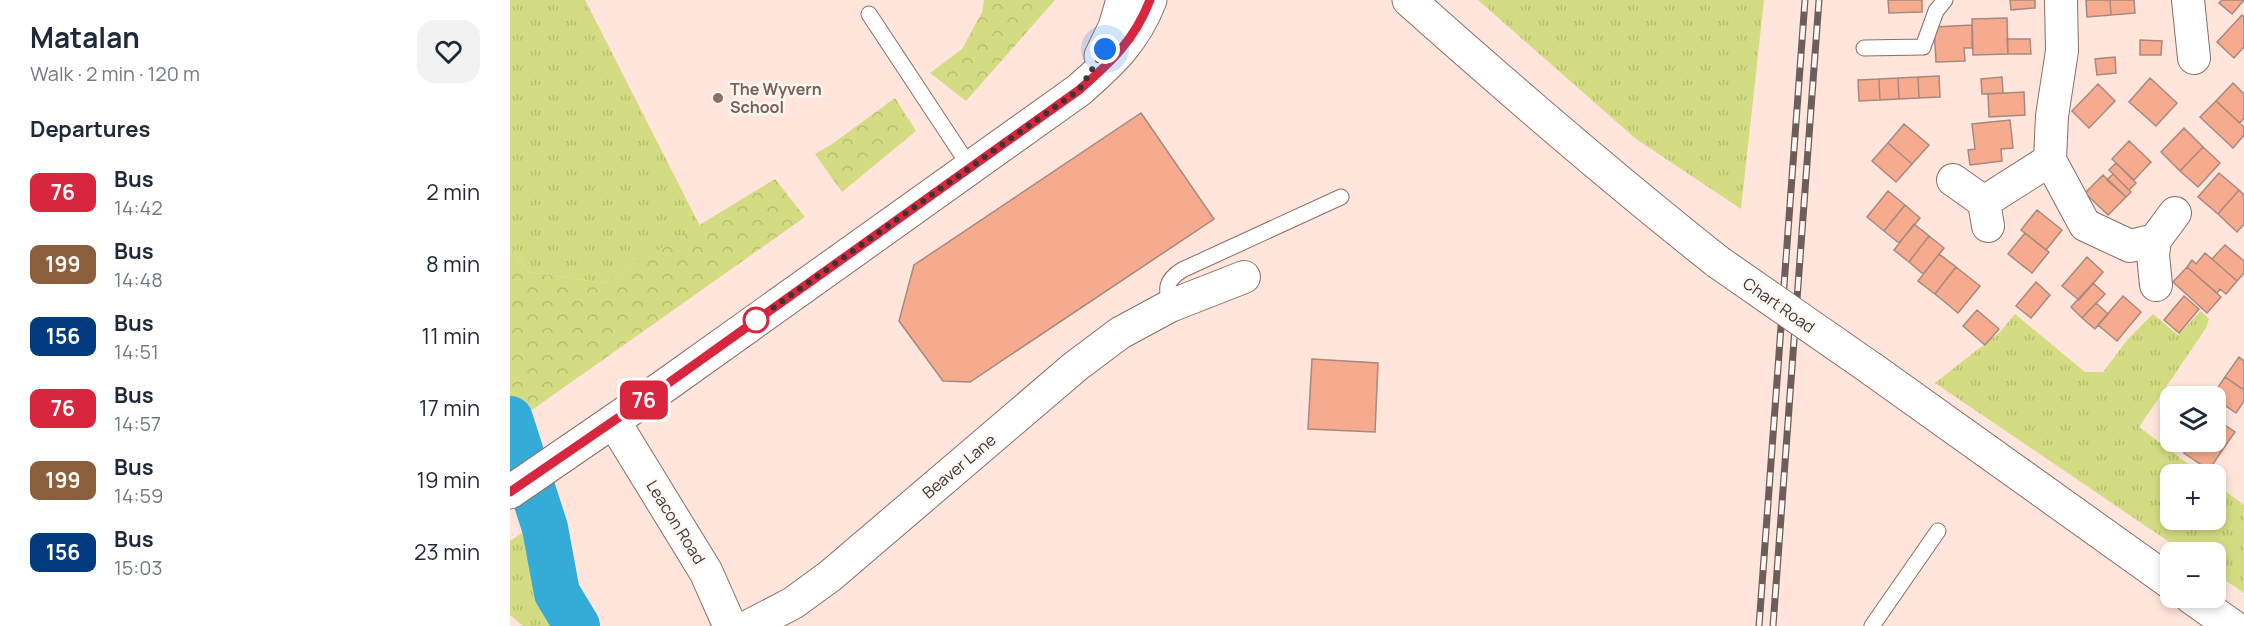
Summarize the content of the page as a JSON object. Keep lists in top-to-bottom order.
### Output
{
  "streets": {
    "main road": ["Chart Road", "Leacon Road"],
    "street": ["Beaver Lane"]
  },
  "places": ["The Wyvern School"],
  "lines": ["bus line 76"],
  "page": {
    "heading": [
      ["Matalan", "Walk · 2 min · 120 m"],
      "Departures"
    ],
    "on_map": "76",
    "list": [
      {
        "mark": "76",
        "name": "Bus",
        "note": "14:42",
        "value": "2 min"
      },
      {
        "mark": "199",
        "name": "Bus",
        "note": "14:48",
        "value": "8 min"
      },
      {
        "mark": "156",
        "name": "Bus",
        "note": "14:51",
        "value": "11 min"
      },
      {
        "mark": "76",
        "name": "Bus",
        "note": "14:57",
        "value": "17 min"
      },
      {
        "mark": "199",
        "name": "Bus",
        "note": "14:59",
        "value": "19 min"
      },
      {
        "mark": "156",
        "name": "Bus",
        "note": "15:03",
        "value": "23 min"
      }
    ],
    "map_buttons": ["+", "−"]
  }
}
